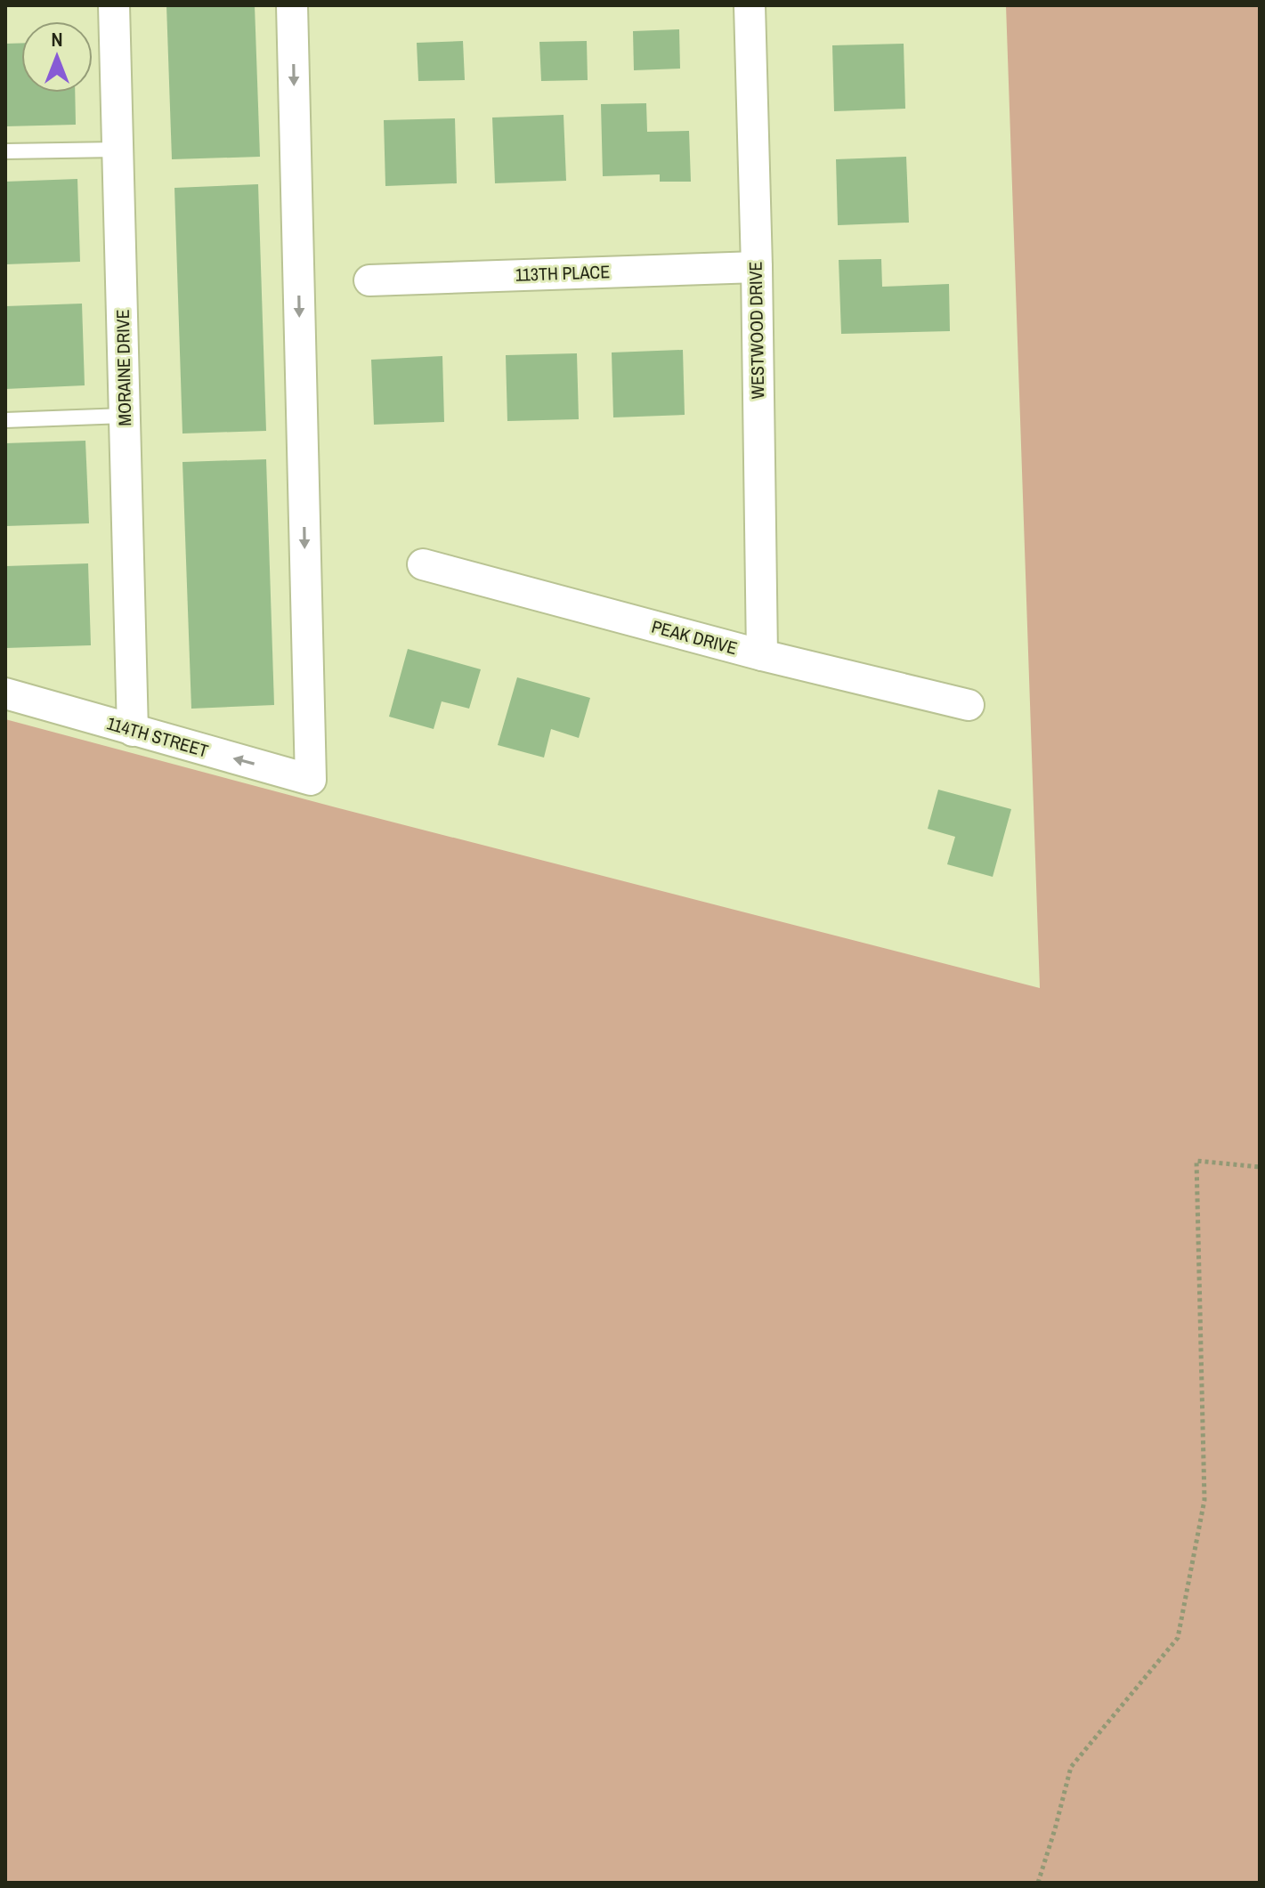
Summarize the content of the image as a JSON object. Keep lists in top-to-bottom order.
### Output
{
  "streets": {
    "street": [
      "113TH PLACE",
      "WESTWOOD DRIVE",
      "MORAINE DRIVE",
      "PEAK DRIVE",
      "114TH STREET"
    ]
  },
  "crossings": [
    ["113TH PLACE", "WESTWOOD DRIVE"],
    ["WESTWOOD DRIVE", "PEAK DRIVE"],
    ["MORAINE DRIVE", "114TH STREET"]
  ],
  "north": "top"
}
